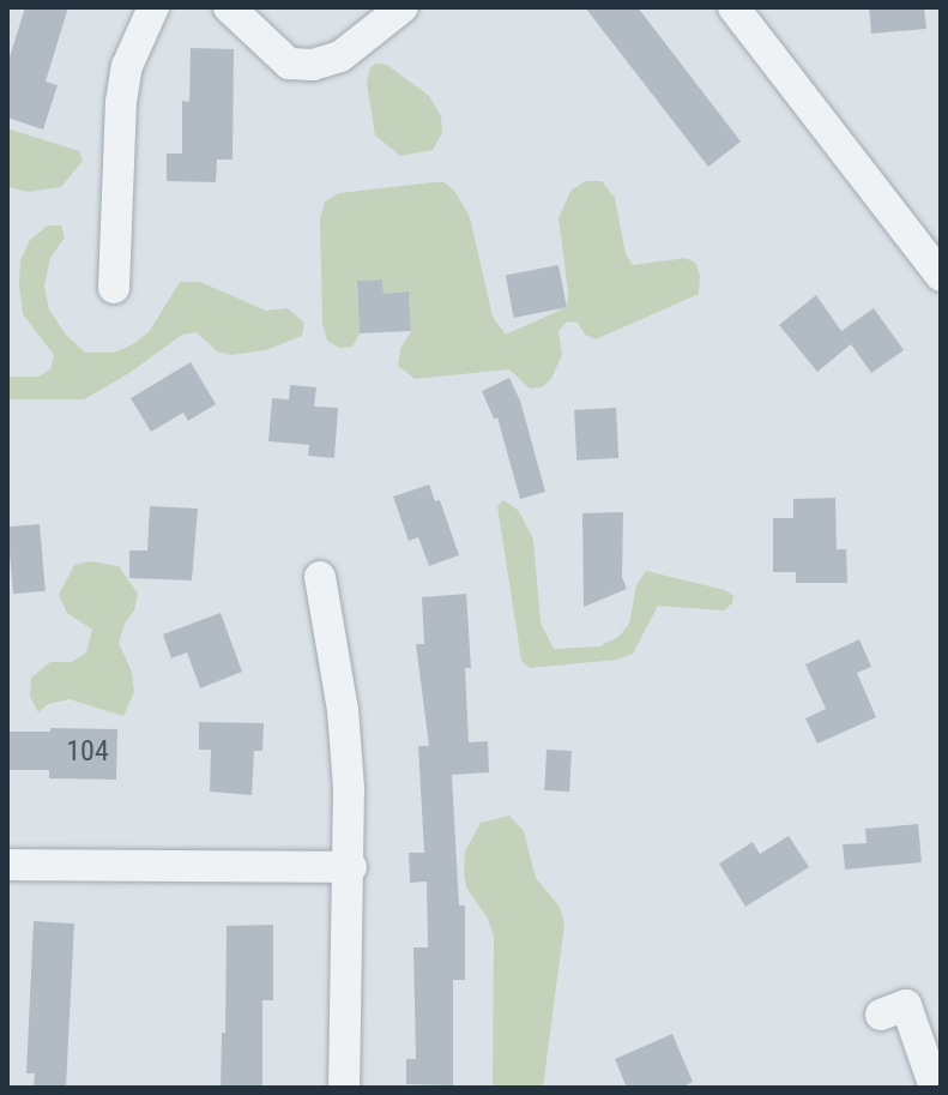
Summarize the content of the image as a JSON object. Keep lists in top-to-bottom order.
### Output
{
  "house_numbers": ["104"]
}
